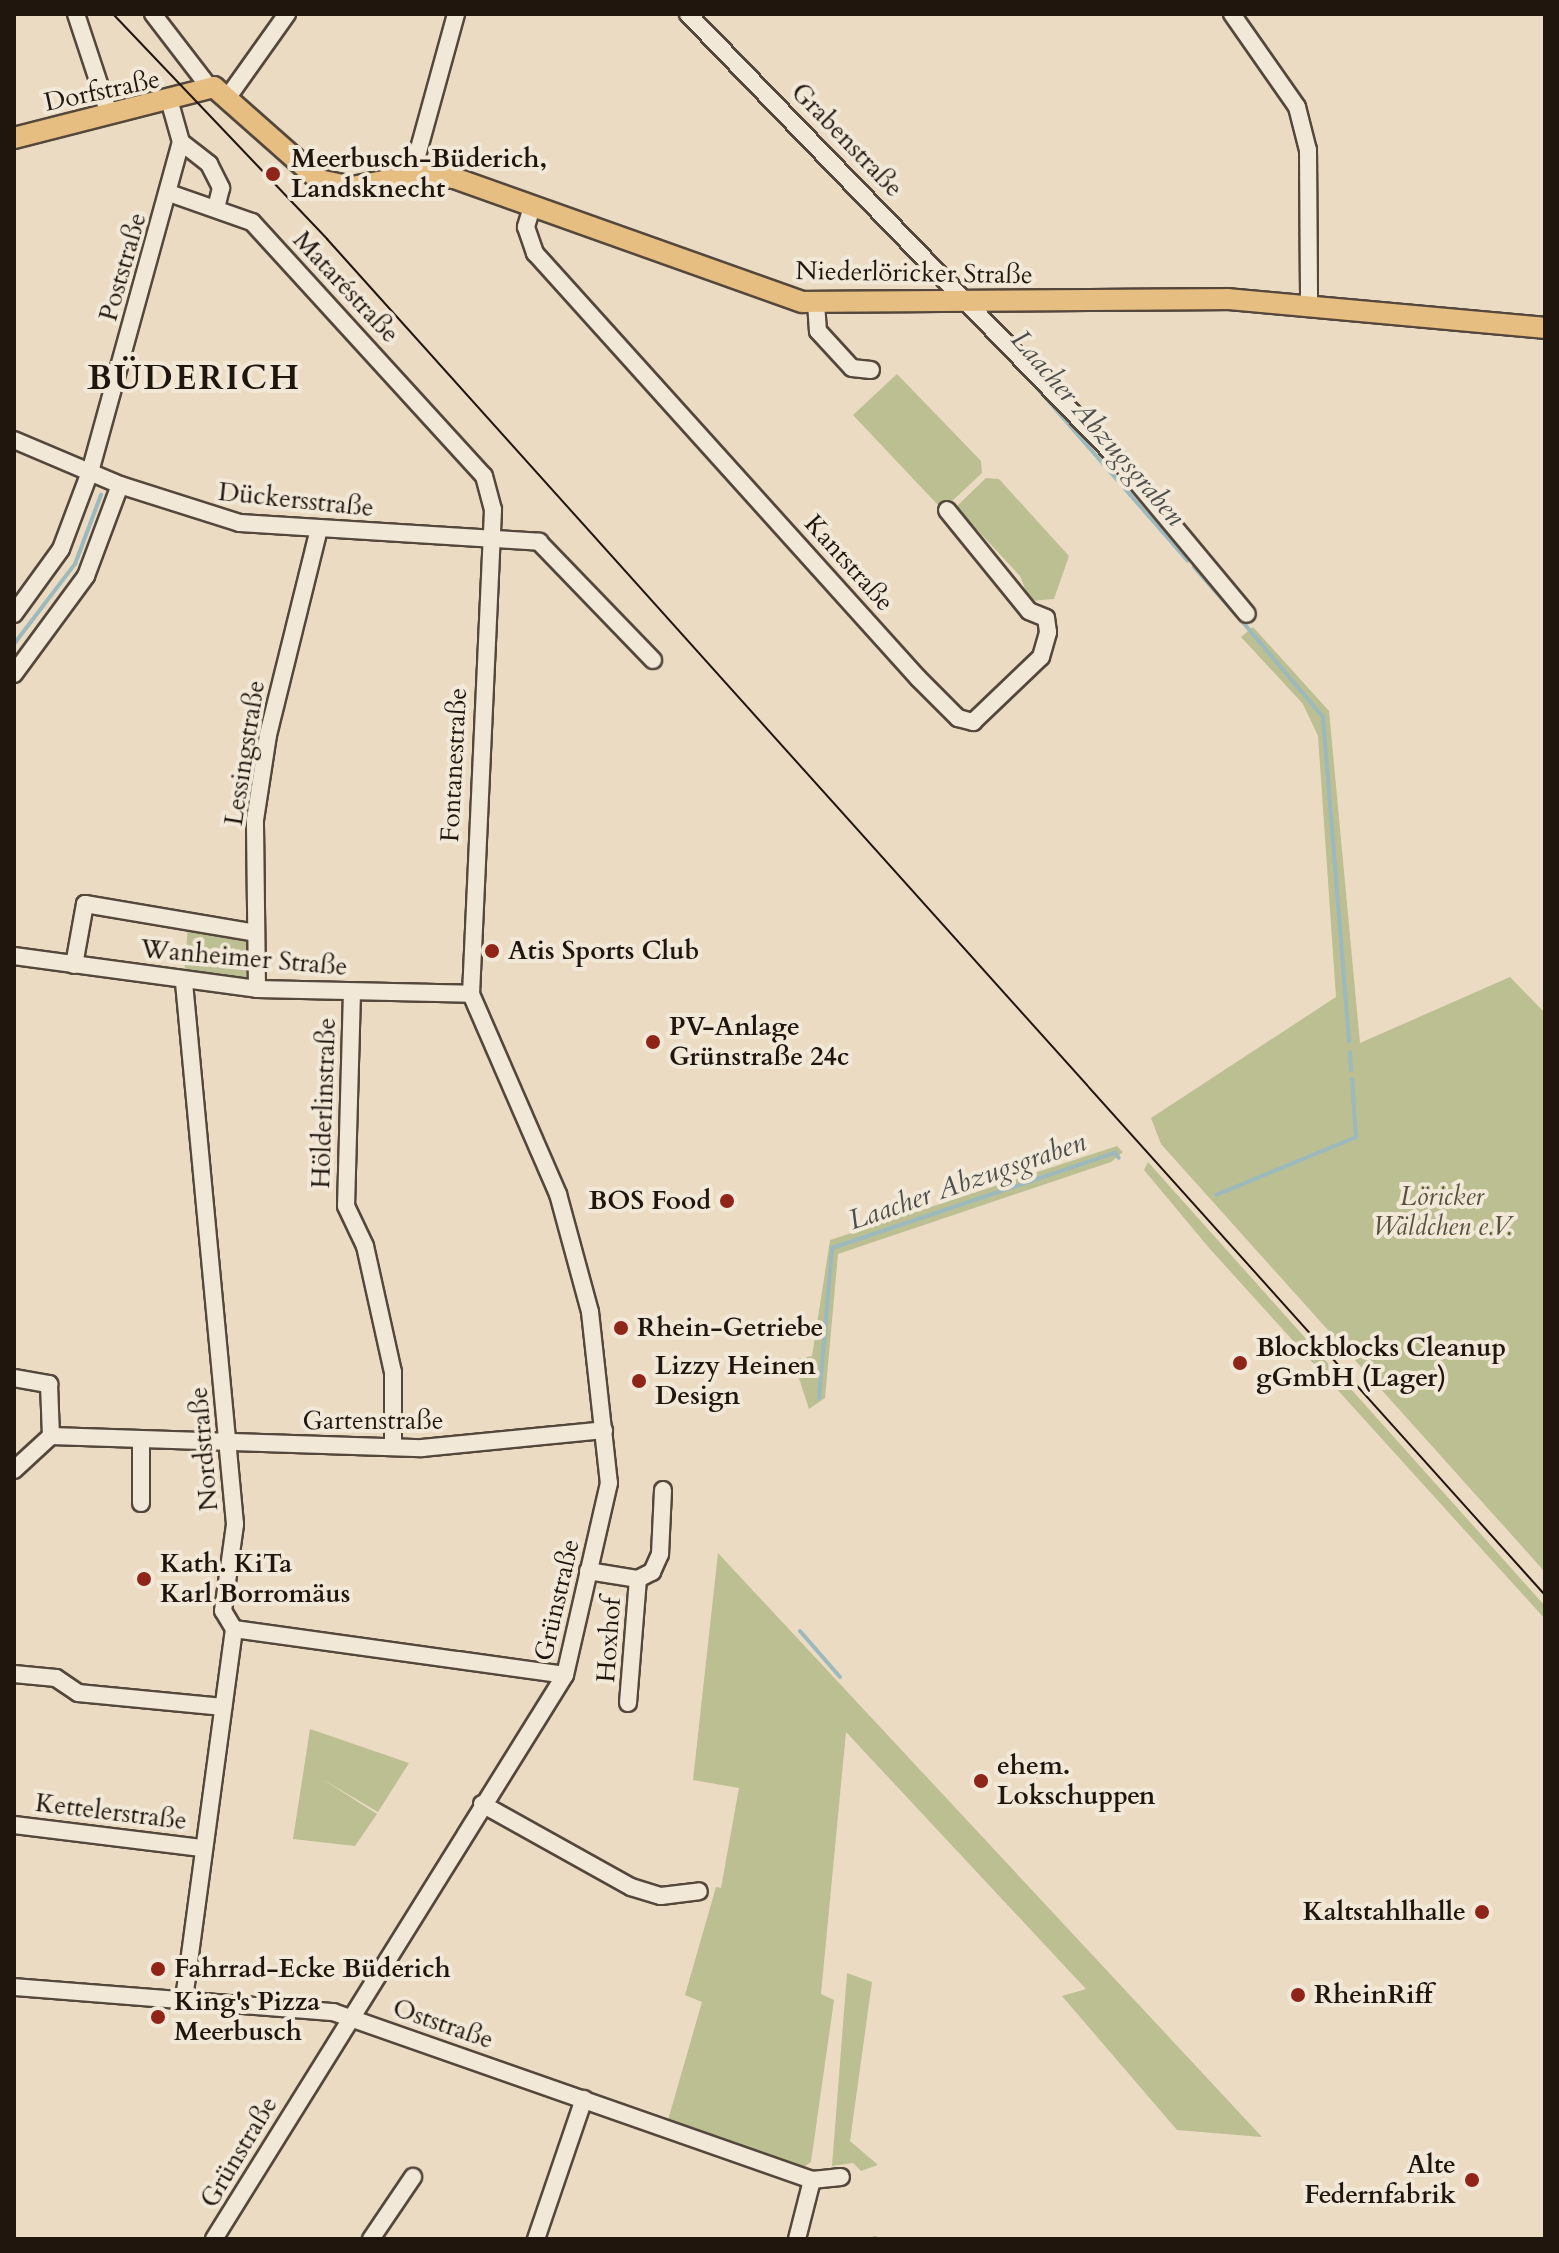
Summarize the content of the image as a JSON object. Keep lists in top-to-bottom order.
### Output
{
  "streets": {
    "main road": ["Dorfstraße", "Niederlöricker Straße"],
    "street": [
      "Grabenstraße",
      "Poststraße",
      "Mataréstraße",
      "Dückersstraße",
      "Kantstraße",
      "Lessingstraße",
      "Fontanestraße",
      "Wanheimer Straße",
      "Hölderlinstraße",
      "Gartenstraße",
      "Nordstraße",
      "Grünstraße",
      "Hoxhof",
      "Kettelerstraße",
      "Oststraße"
    ]
  },
  "crossings": [
    ["Dorfstraße", "Poststraße"],
    ["Dorfstraße", "Niederlöricker Straße"],
    ["Grabenstraße", "Niederlöricker Straße"],
    ["Poststraße", "Mataréstraße"],
    ["Poststraße", "Dückersstraße"],
    ["Niederlöricker Straße", "Kantstraße"],
    ["Mataréstraße", "Dückersstraße"],
    ["Mataréstraße", "Fontanestraße"],
    ["Dückersstraße", "Lessingstraße"],
    ["Dückersstraße", "Fontanestraße"],
    ["Lessingstraße", "Wanheimer Straße"],
    ["Fontanestraße", "Wanheimer Straße"],
    ["Fontanestraße", "Grünstraße"],
    ["Wanheimer Straße", "Hölderlinstraße"],
    ["Wanheimer Straße", "Nordstraße"],
    ["Wanheimer Straße", "Grünstraße"],
    ["Hölderlinstraße", "Gartenstraße"],
    ["Gartenstraße", "Nordstraße"],
    ["Gartenstraße", "Grünstraße"],
    ["Nordstraße", "Kettelerstraße"],
    ["Nordstraße", "Oststraße"],
    ["Grünstraße", "Hoxhof"],
    ["Grünstraße", "Oststraße"]
  ],
  "districts": ["BÜDERICH"],
  "water": ["Laacher Abzugsgraben"],
  "parks": ["Löricker Wäldchen e.V."],
  "places": [
    "Meerbusch-Büderich, Landsknecht",
    "Atis Sports Club",
    "PV-Anlage Grünstraße 24c",
    "BOS Food",
    "Rhein-Getriebe",
    "Blockblocks Cleanup gGmbH (Lager)",
    "Lizzy Heinen Design",
    "Kath. KiTa Karl Borromäus",
    "ehem. Lokschuppen",
    "Kaltstahlhalle",
    "Fahrrad-Ecke Büderich",
    "RheinRiff",
    "King's Pizza Meerbusch",
    "Alte Federnfabrik"
  ]
}
